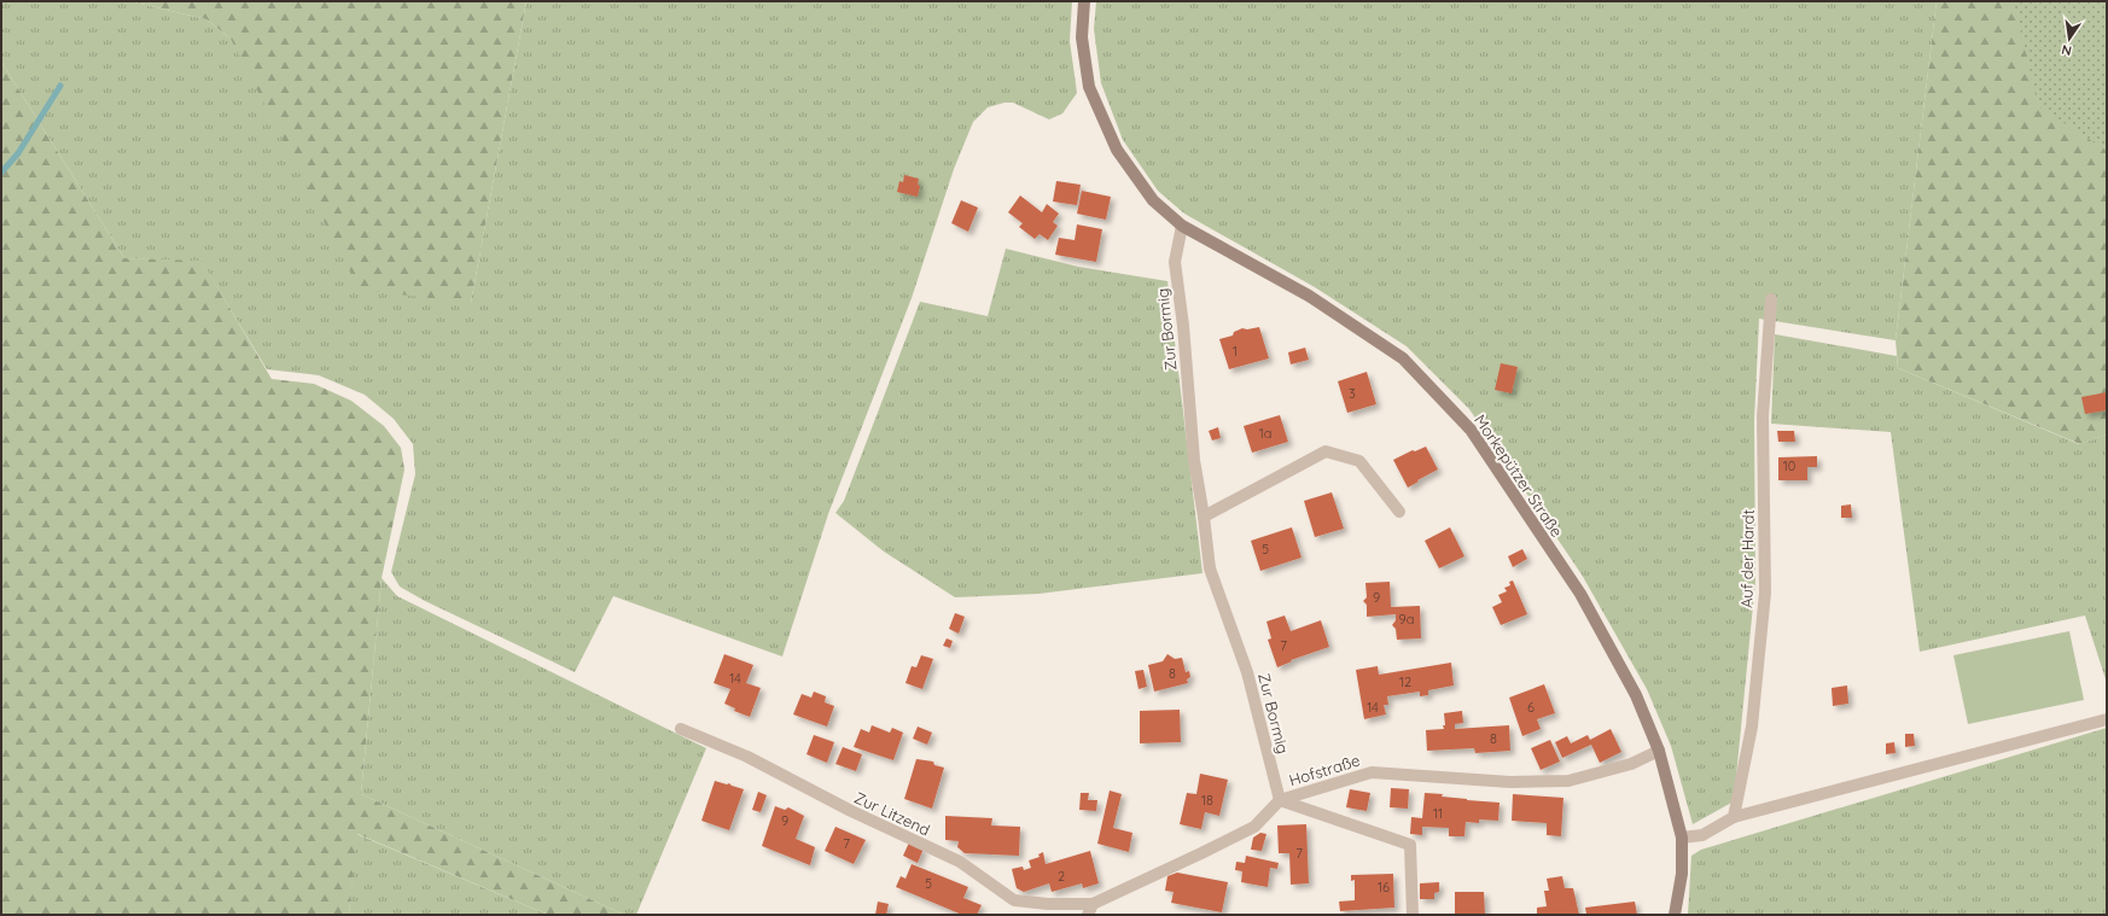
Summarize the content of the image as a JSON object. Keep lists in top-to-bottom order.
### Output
{
  "streets": {
    "street": [
      "Zur Bormig",
      "Morkepützer Straße",
      "Auf der Hardt",
      "Hofstraße",
      "Zur Litzend"
    ]
  },
  "crossings": [
    ["Zur Bormig", "Morkepützer Straße"],
    ["Zur Bormig", "Hofstraße"],
    ["Morkepützer Straße", "Hofstraße"],
    ["Hofstraße", "Zur Litzend"]
  ],
  "house_numbers": [
    "1",
    "3",
    "1a",
    "10",
    "5",
    "9",
    "9a",
    "7",
    "8",
    "14",
    "12",
    "14",
    "6",
    "8",
    "18",
    "11",
    "9",
    "7",
    "7",
    "2",
    "5",
    "16"
  ],
  "north": "bottom"
}
